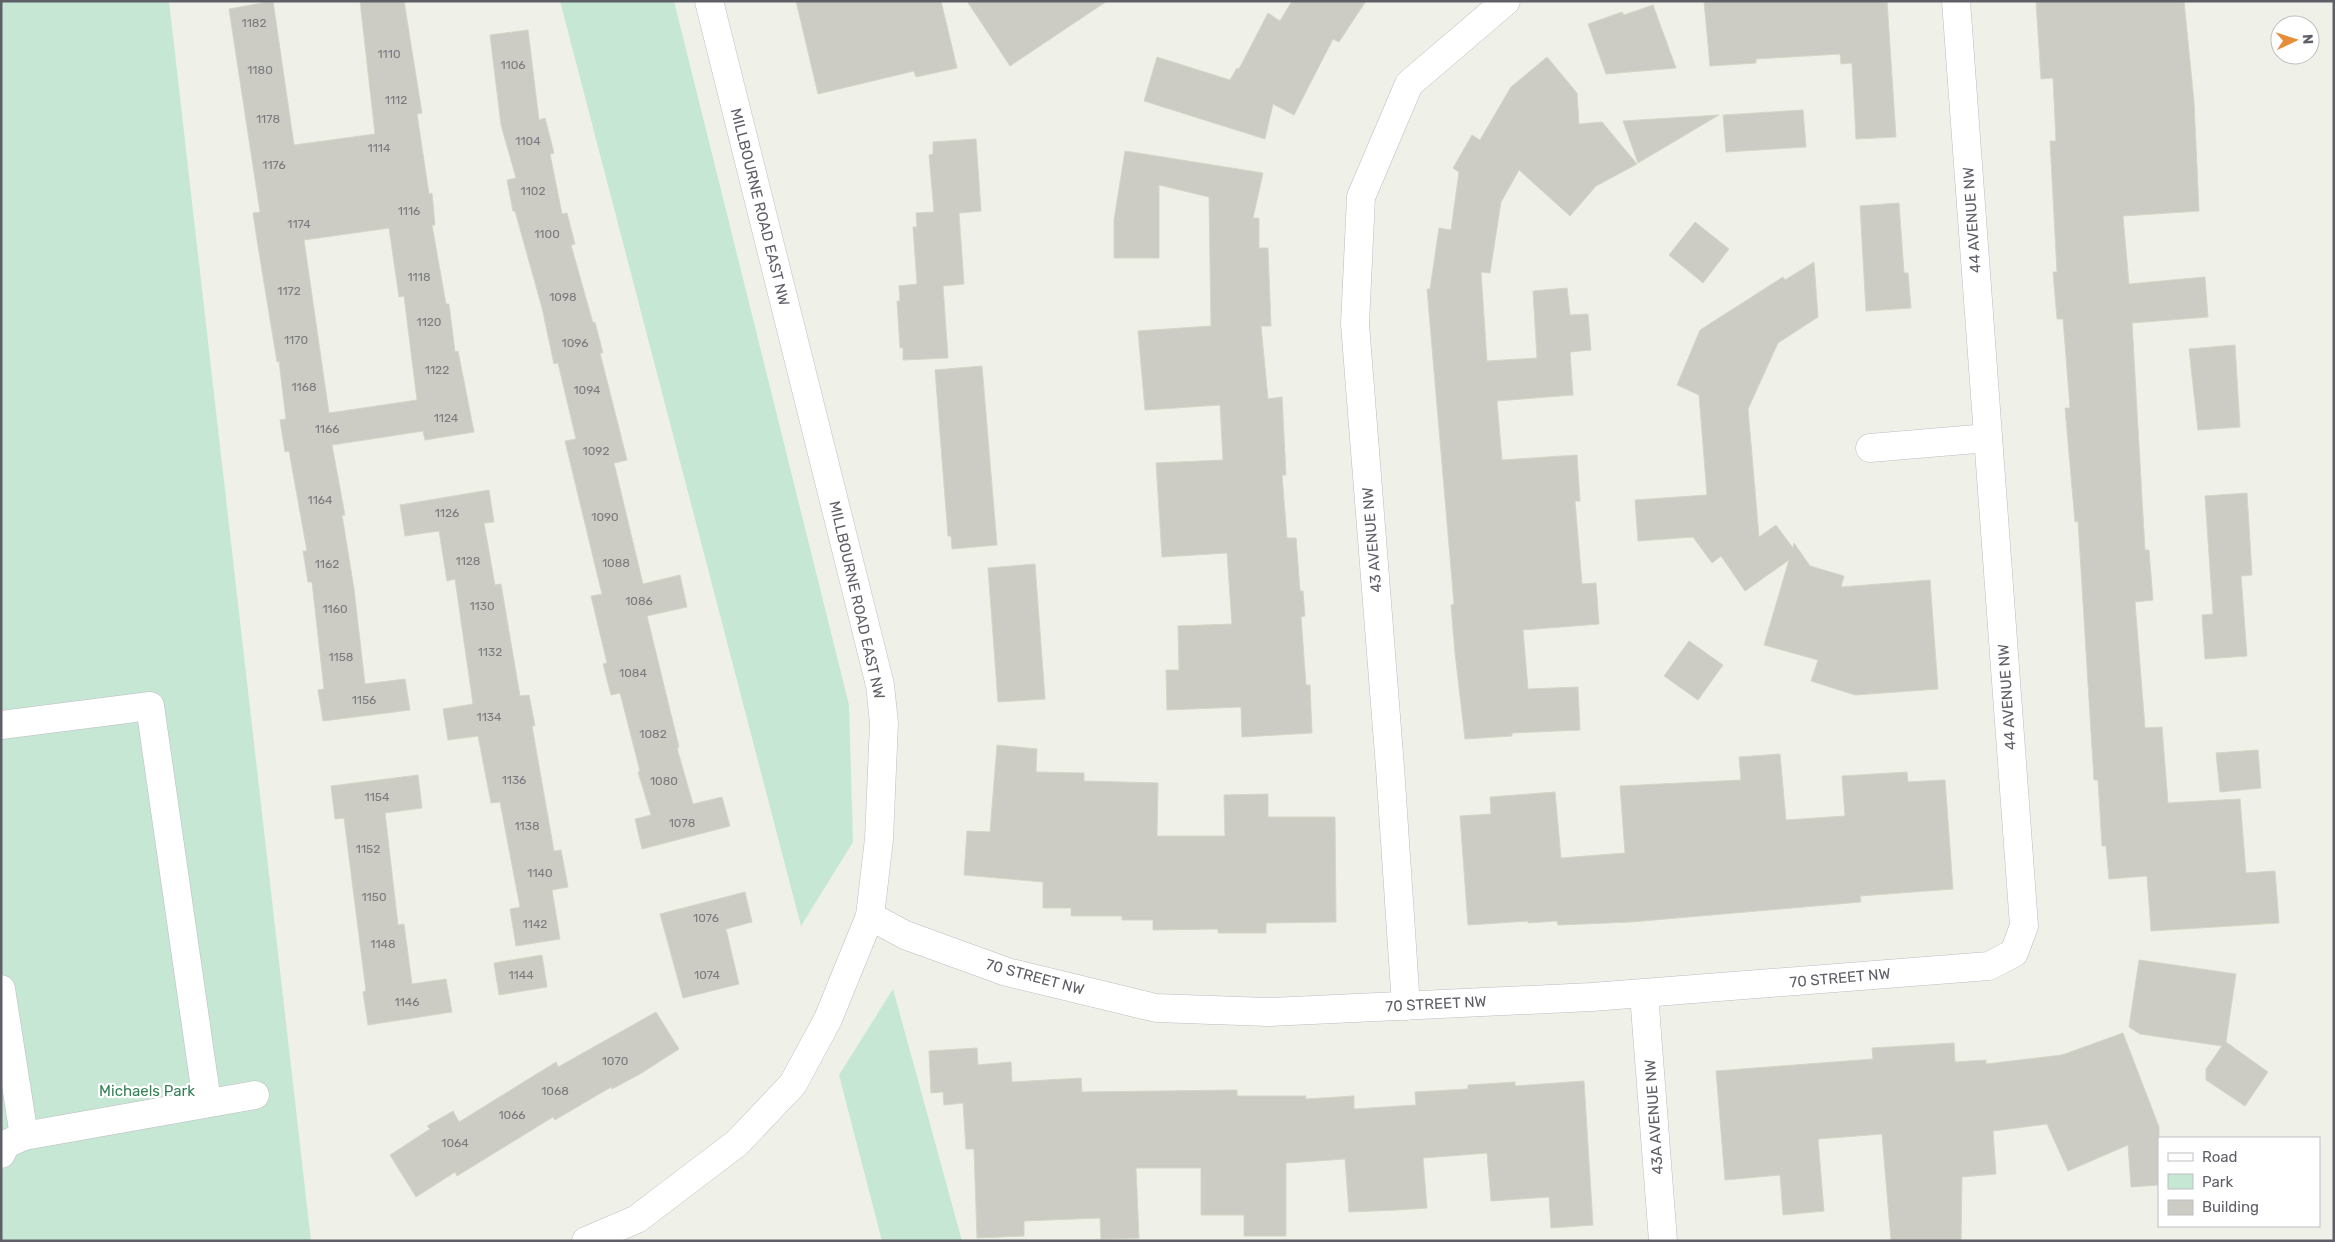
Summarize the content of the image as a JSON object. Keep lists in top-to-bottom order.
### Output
{
  "streets": {
    "street": [
      "MILLBOURNE ROAD EAST NW",
      "44 AVENUE NW",
      "43 AVENUE NW",
      "70 STREET NW",
      "43A AVENUE NW"
    ]
  },
  "crossings": [
    ["MILLBOURNE ROAD EAST NW", "70 STREET NW"],
    ["44 AVENUE NW", "70 STREET NW"],
    ["43 AVENUE NW", "70 STREET NW"],
    ["70 STREET NW", "43A AVENUE NW"]
  ],
  "parks": ["Michaels Park"],
  "house_numbers": [
    "1182",
    "1110",
    "1106",
    "1180",
    "1112",
    "1178",
    "1104",
    "1114",
    "1176",
    "1102",
    "1116",
    "1174",
    "1100",
    "1118",
    "1172",
    "1098",
    "1120",
    "1170",
    "1096",
    "1122",
    "1168",
    "1094",
    "1124",
    "1166",
    "1092",
    "1164",
    "1126",
    "1090",
    "1128",
    "1088",
    "1162",
    "1086",
    "1130",
    "1160",
    "1132",
    "1158",
    "1084",
    "1156",
    "1134",
    "1082",
    "1136",
    "1080",
    "1154",
    "1078",
    "1138",
    "1152",
    "1140",
    "1150",
    "1076",
    "1142",
    "1148",
    "1144",
    "1074",
    "1146",
    "1070",
    "1068",
    "1066",
    "1064"
  ],
  "legend": ["Road", "Park", "Building"],
  "north": "right"
}
